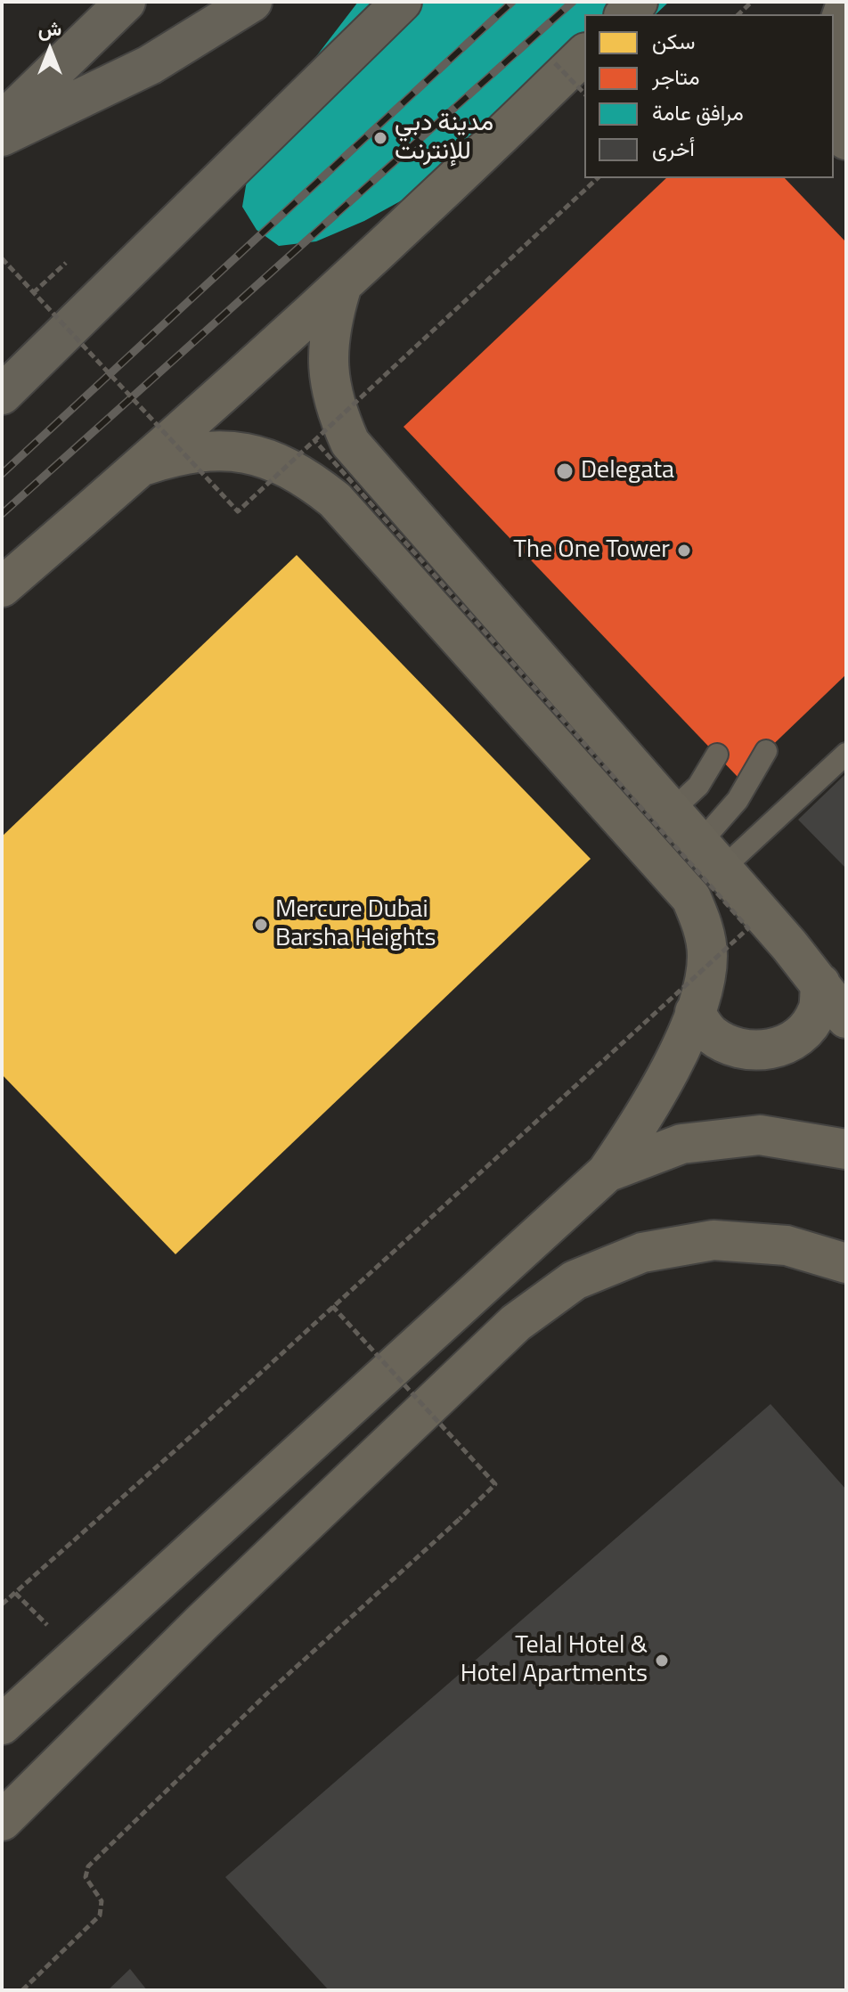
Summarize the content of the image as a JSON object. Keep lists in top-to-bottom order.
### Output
{
  "places": [
    "مدينة دبي للإنترنت",
    "Delegata",
    "The One Tower",
    "Mercure Dubai Barsha Heights",
    "Telal Hotel & Hotel Apartments"
  ],
  "legend": [
    "سكن",
    "متاجر",
    "مرافق عامة",
    "أخرى"
  ],
  "north": "top"
}
